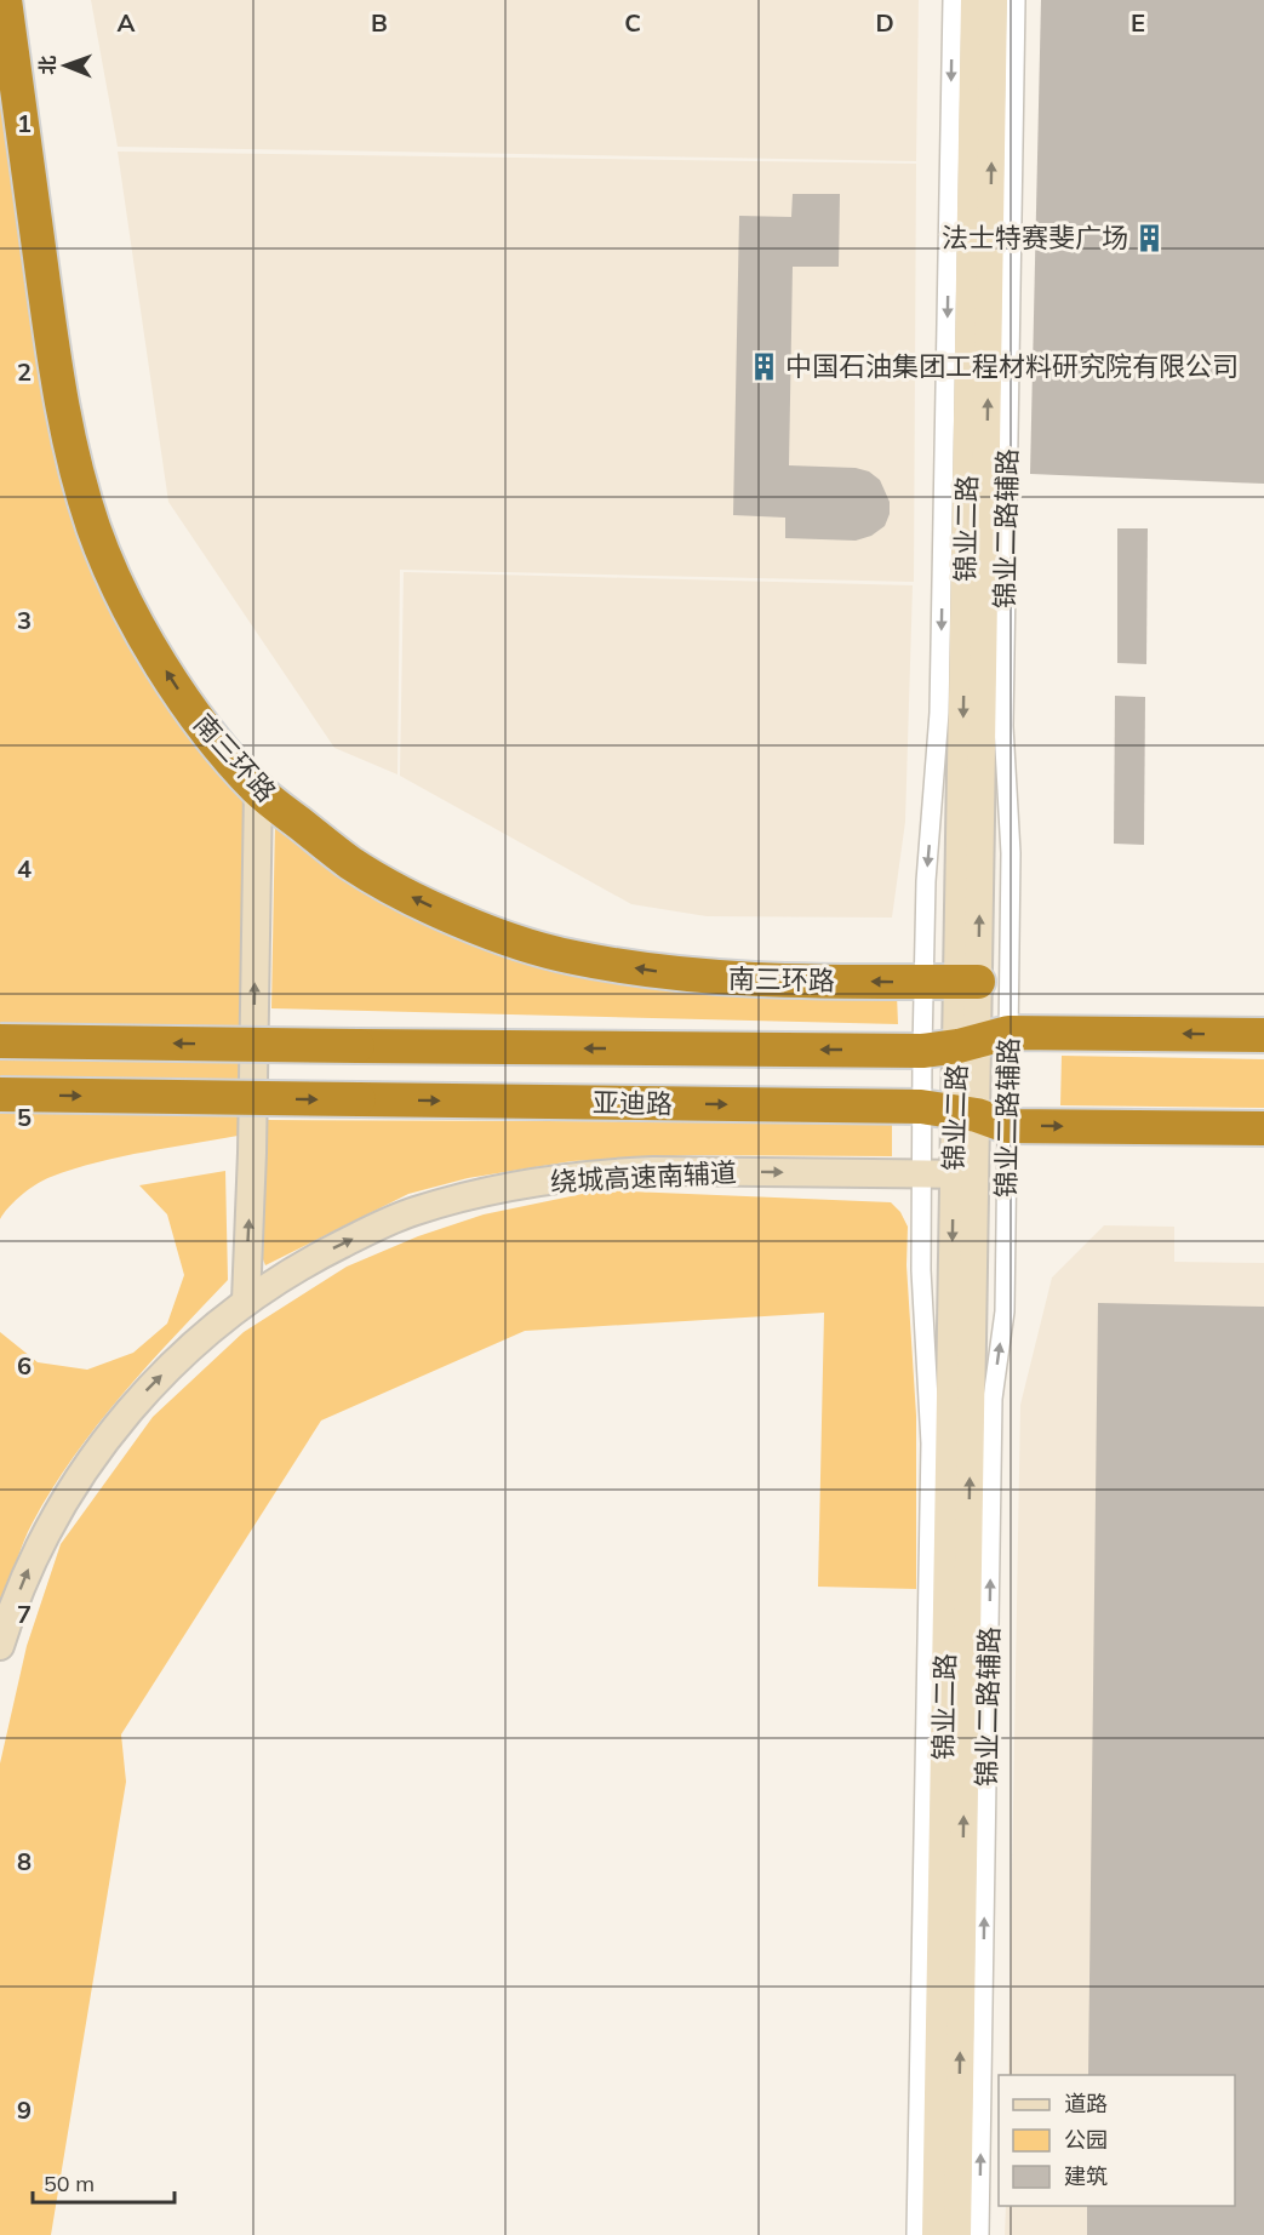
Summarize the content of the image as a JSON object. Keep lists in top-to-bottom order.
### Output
{
  "streets": {
    "highway": ["南三环路", "亚迪路"],
    "main road": ["锦业二路", "绕城高速南辅道"],
    "street": ["锦业二路辅路"]
  },
  "crossings": [
    ["锦业二路", "锦业二路辅路"],
    ["锦业二路", "南三环路"],
    ["锦业二路", "亚迪路"],
    ["锦业二路", "绕城高速南辅道"],
    ["锦业二路辅路", "亚迪路"]
  ],
  "one_way": ["南三环路", "绕城高速南辅道"],
  "places": {
    "building": ["法士特赛斐广场", "中国石油集团工程材料研究院有限公司"]
  },
  "legend": ["道路", "公园", "建筑"],
  "scale_bar": "50 m",
  "north": "left",
  "grid": {
    "columns": [
      "A",
      "B",
      "C",
      "D",
      "E"
    ],
    "rows": [
      "1",
      "2",
      "3",
      "4",
      "5",
      "6",
      "7",
      "8",
      "9"
    ]
  }
}
